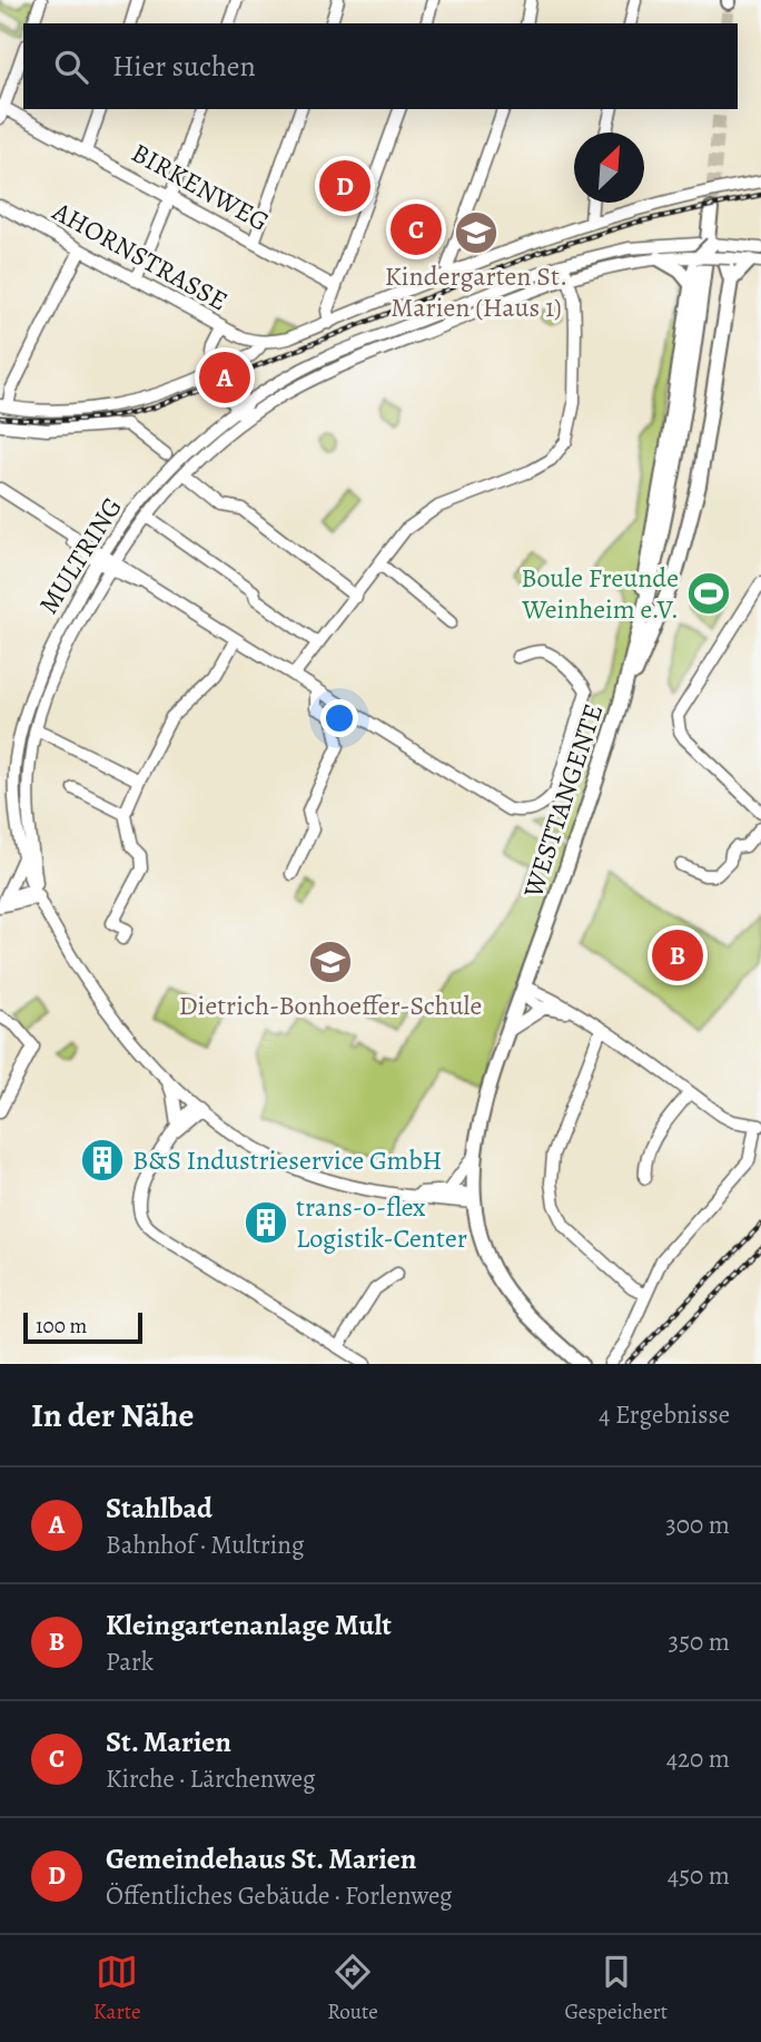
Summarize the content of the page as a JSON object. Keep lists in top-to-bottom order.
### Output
{
  "streets": {
    "main road": ["WESTTANGENTE"],
    "street": ["BIRKENWEG", "AHORNSTRASSE", "MULTRING"]
  },
  "crossings": [
    ["MULTRING", "WESTTANGENTE"]
  ],
  "places": {
    "school or university": ["Kindergarten St. Marien (Haus 1)", "Dietrich-Bonhoeffer-Schule"],
    "sports": ["Boule Freunde Weinheim e.V."],
    "building": ["B&S Industrieservice GmbH", "trans-o-flex Logistik-Center"]
  },
  "scale_bar": "100 m",
  "north": "top right",
  "page": {
    "search": "Hier suchen",
    "pins": [
      "D",
      "C",
      "A",
      "B"
    ],
    "scale": "100 m",
    "heading": ["In der Nähe", "4 Ergebnisse"],
    "list": [
      {
        "mark": "A",
        "name": "Stahlbad",
        "note": "Bahnhof · Multring",
        "value": "300 m"
      },
      {
        "mark": "B",
        "name": "Kleingartenanlage Mult",
        "note": "Park",
        "value": "350 m"
      },
      {
        "mark": "C",
        "name": "St. Marien",
        "note": "Kirche · Lärchenweg",
        "value": "420 m"
      },
      {
        "mark": "D",
        "name": "Gemeindehaus St. Marien",
        "note": "Öffentliches Gebäude · Forlenweg",
        "value": "450 m"
      }
    ],
    "nav": ["Karte", "Route", "Gespeichert"]
  }
}
